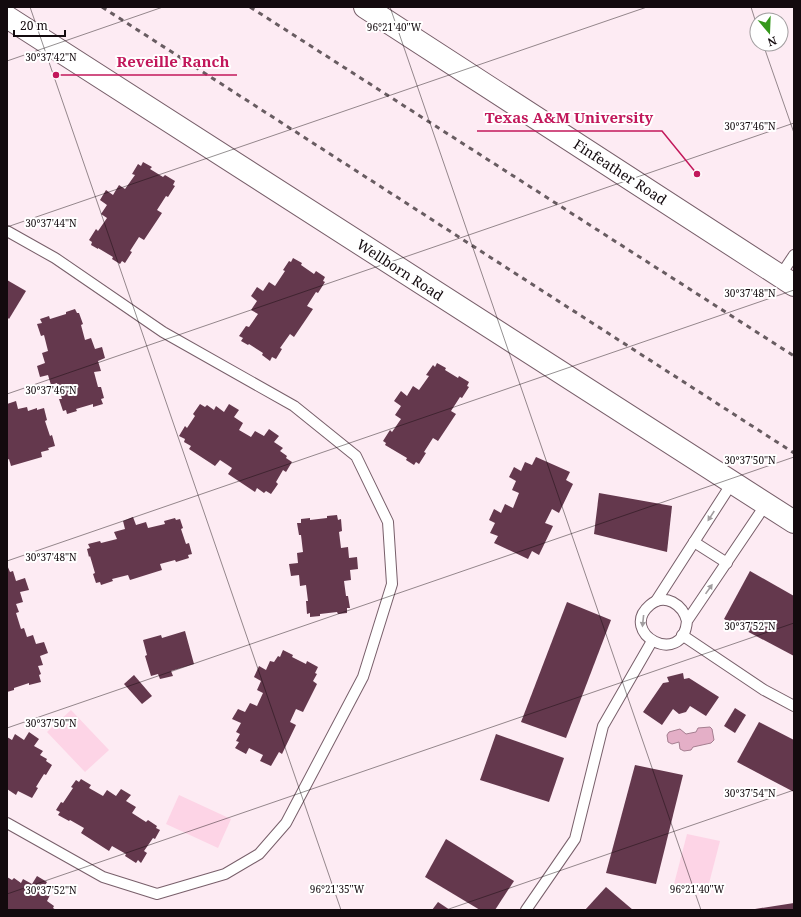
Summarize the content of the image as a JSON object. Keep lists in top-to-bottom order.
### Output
{
  "streets": {
    "main road": ["Finfeather Road", "Wellborn Road"]
  },
  "places": ["Reveille Ranch", "Texas A&M University"],
  "scale_bar": "20 m",
  "north": "bottom",
  "coordinates": [
    "96°21'40\"W",
    "30°37'42\"N",
    "30°37'46\"N",
    "30°37'44\"N",
    "30°37'48\"N",
    "30°37'50\"N",
    "30°37'52\"N",
    "30°37'54\"N",
    "96°21'35\"W"
  ]
}
